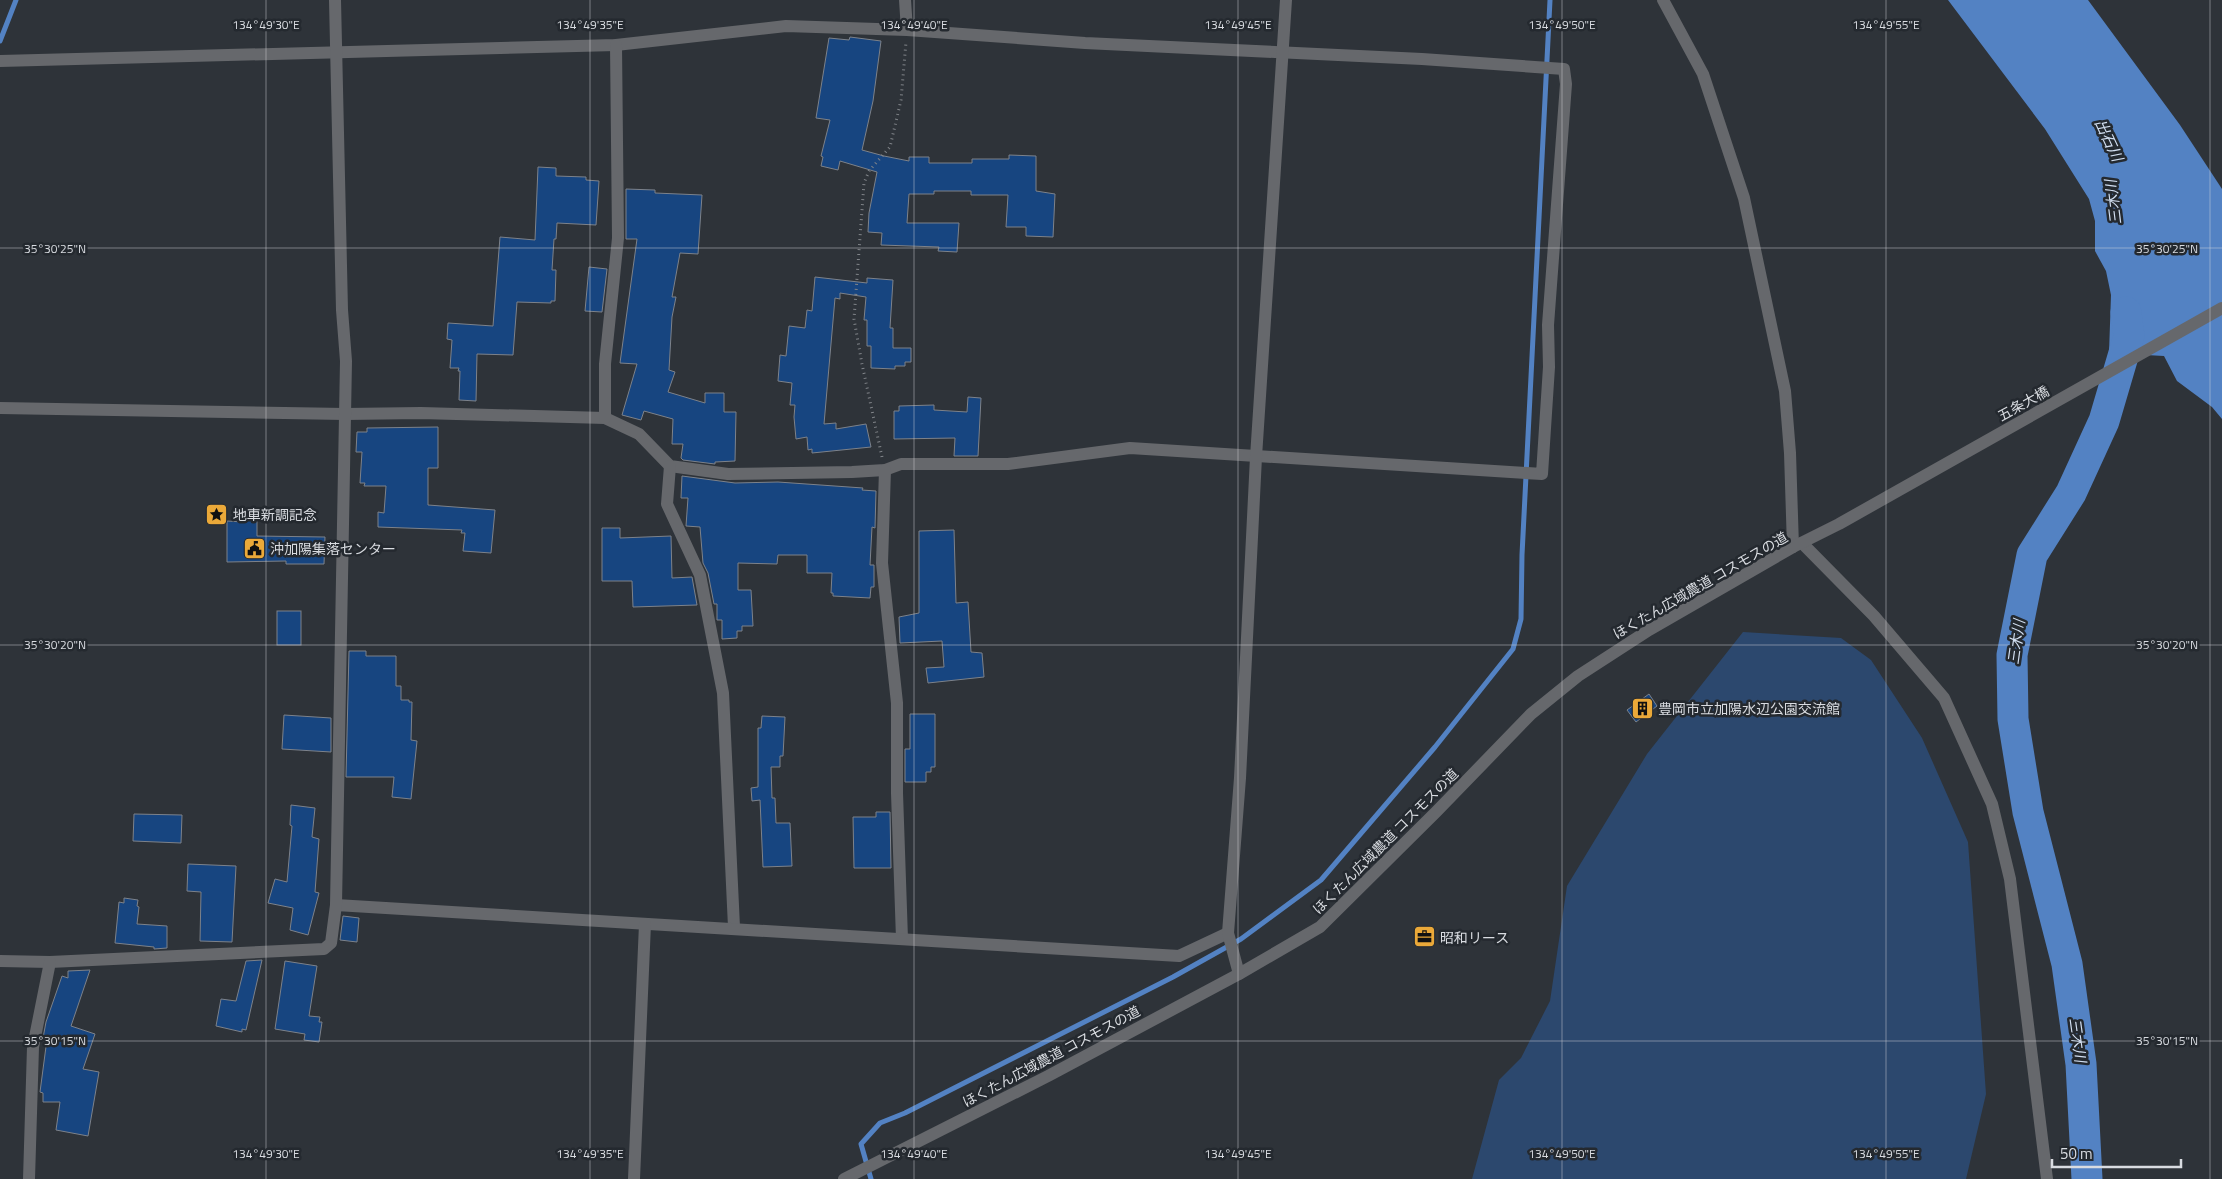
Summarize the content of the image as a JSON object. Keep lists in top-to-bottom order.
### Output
{
  "streets": {
    "street": ["五条大橋", "ほくたん広域農道 コスモスの道"]
  },
  "crossings": [
    ["五条大橋", "ほくたん広域農道 コスモスの道"]
  ],
  "water": ["出石川", "三木川"],
  "places": {
    "place": ["地車新調記念"],
    "public building": ["沖加陽集落センター"],
    "building": ["豊岡市立加陽水辺公園交流館"],
    "office": ["昭和リース"]
  },
  "scale_bar": "50 m",
  "coordinates": [
    "134°49'30\"E",
    "134°49'35\"E",
    "134°49'40\"E",
    "134°49'45\"E",
    "134°49'50\"E",
    "134°49'55\"E",
    "35°30'25\"N",
    "35°30'20\"N",
    "35°30'15\"N"
  ]
}
